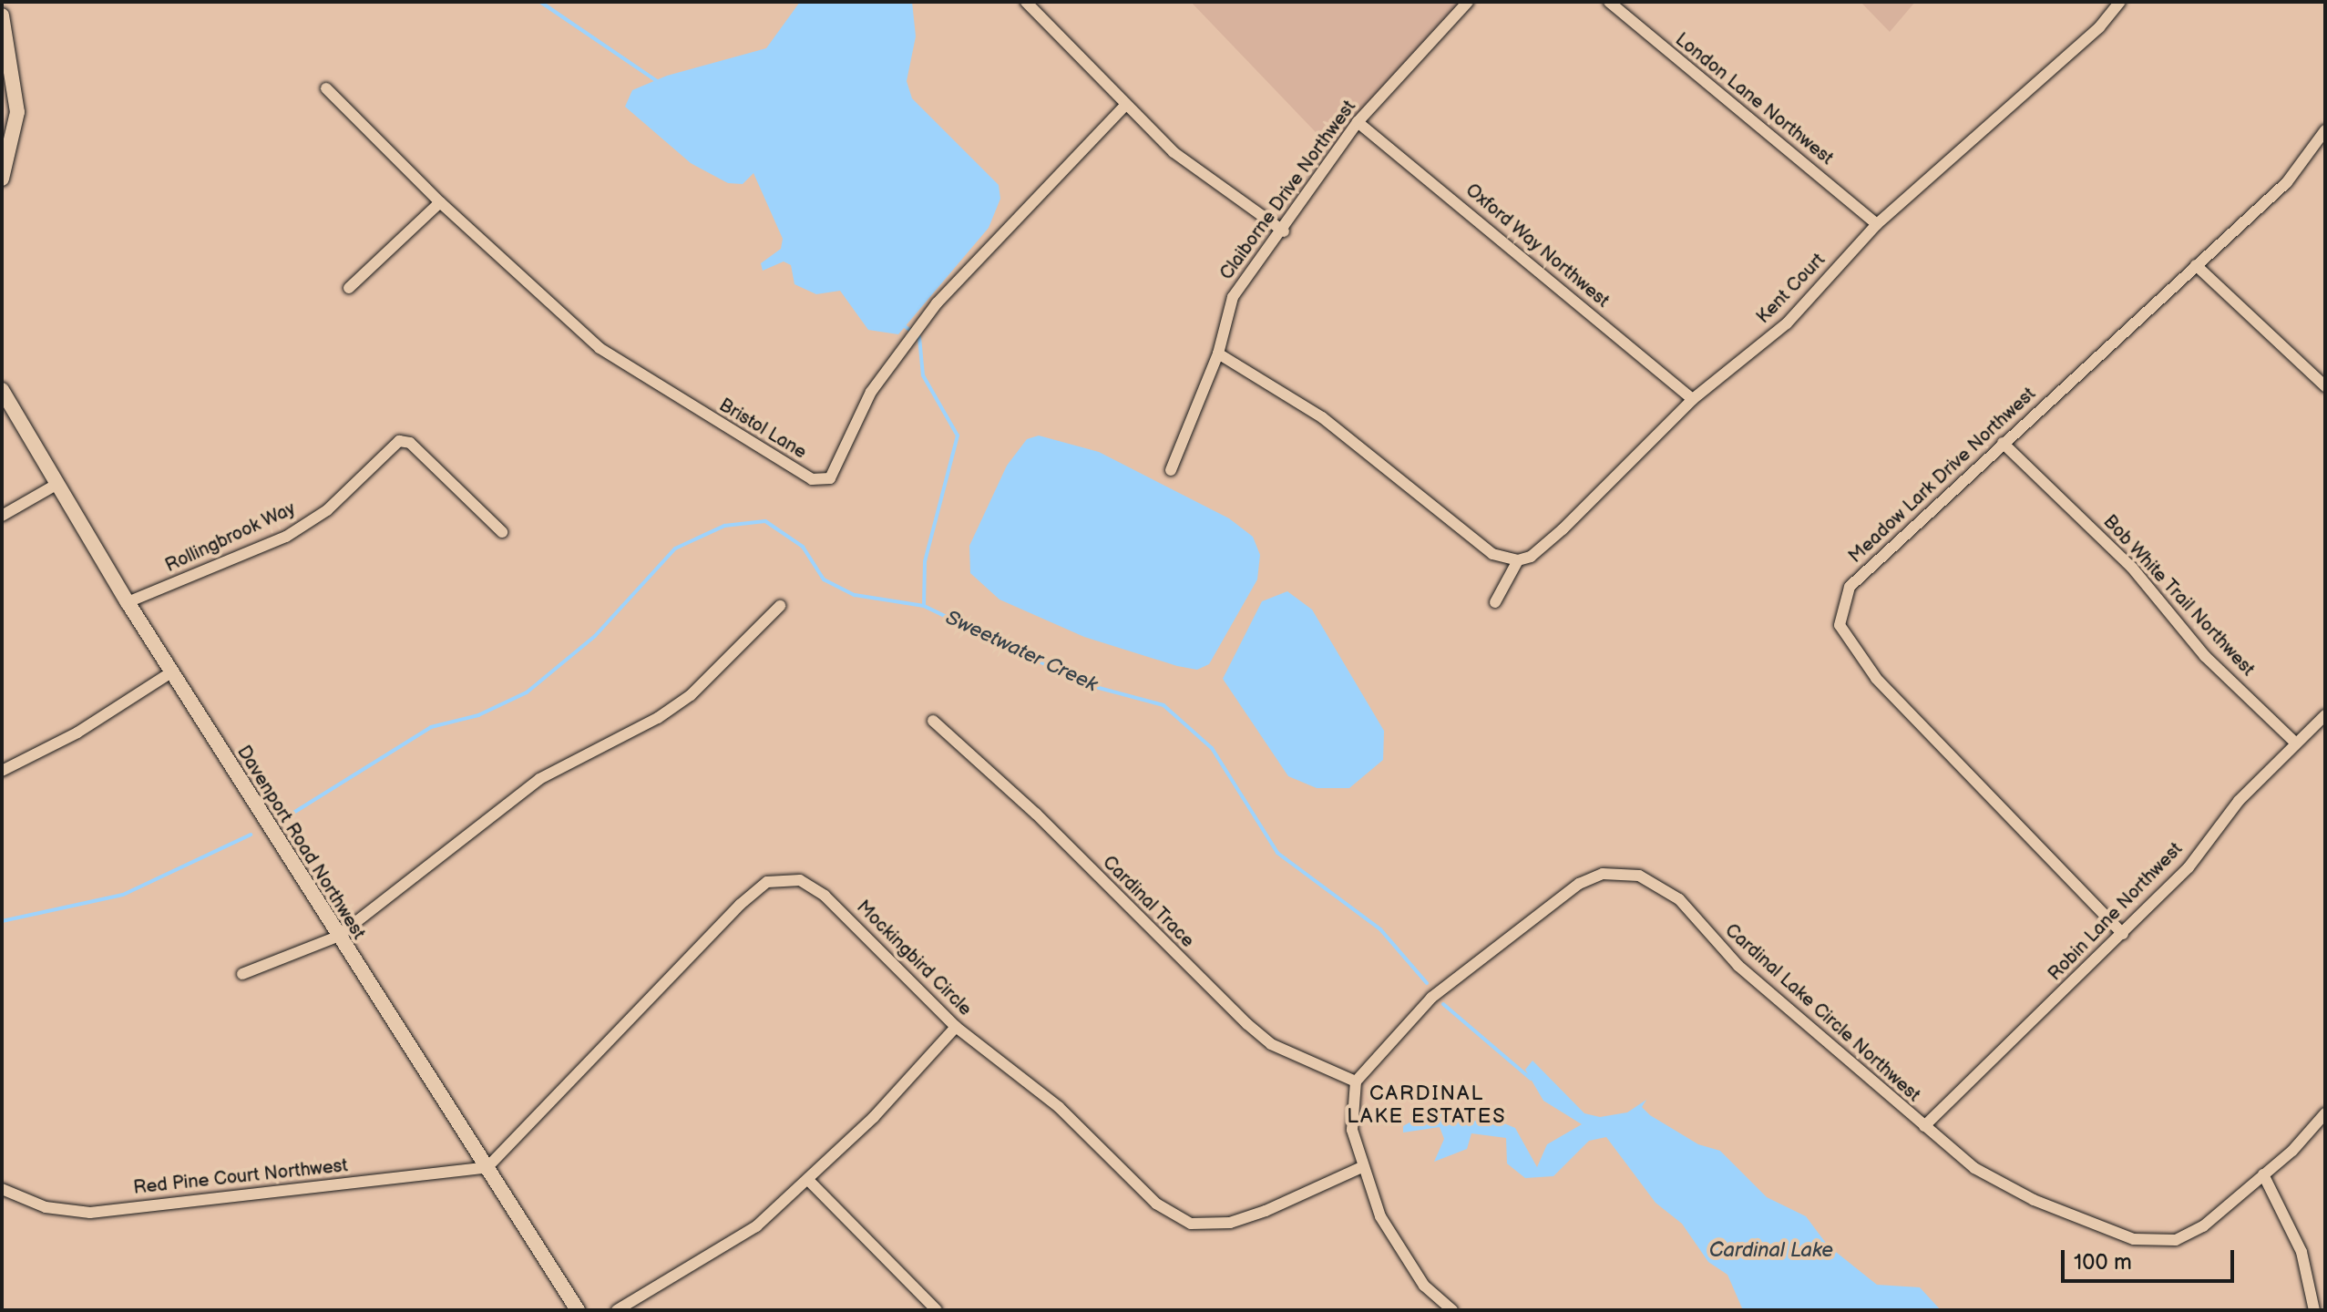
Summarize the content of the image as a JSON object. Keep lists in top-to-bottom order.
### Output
{
  "streets": {
    "street": [
      "London Lane Northwest",
      "Claiborne Drive Northwest",
      "Oxford Way Northwest",
      "Kent Court",
      "Bristol Lane",
      "Meadow Lark Drive Northwest",
      "Rollingbrook Way",
      "Bob White Trail Northwest",
      "Davenport Road Northwest",
      "Cardinal Trace",
      "Robin Lane Northwest",
      "Mockingbird Circle",
      "Cardinal Lake Circle Northwest",
      "Red Pine Court Northwest"
    ]
  },
  "crossings": [
    ["London Lane Northwest", "Kent Court"],
    ["Claiborne Drive Northwest", "Oxford Way Northwest"],
    ["Oxford Way Northwest", "Kent Court"],
    ["Meadow Lark Drive Northwest", "Bob White Trail Northwest"],
    ["Meadow Lark Drive Northwest", "Robin Lane Northwest"],
    ["Rollingbrook Way", "Davenport Road Northwest"],
    ["Bob White Trail Northwest", "Robin Lane Northwest"],
    ["Davenport Road Northwest", "Mockingbird Circle"],
    ["Davenport Road Northwest", "Red Pine Court Northwest"],
    ["Cardinal Trace", "Cardinal Lake Circle Northwest"],
    ["Robin Lane Northwest", "Cardinal Lake Circle Northwest"],
    ["Mockingbird Circle", "Red Pine Court Northwest"]
  ],
  "districts": ["CARDINAL LAKE ESTATES"],
  "water": ["Sweetwater Creek", "Cardinal Lake"],
  "scale_bar": "100 m"
}
